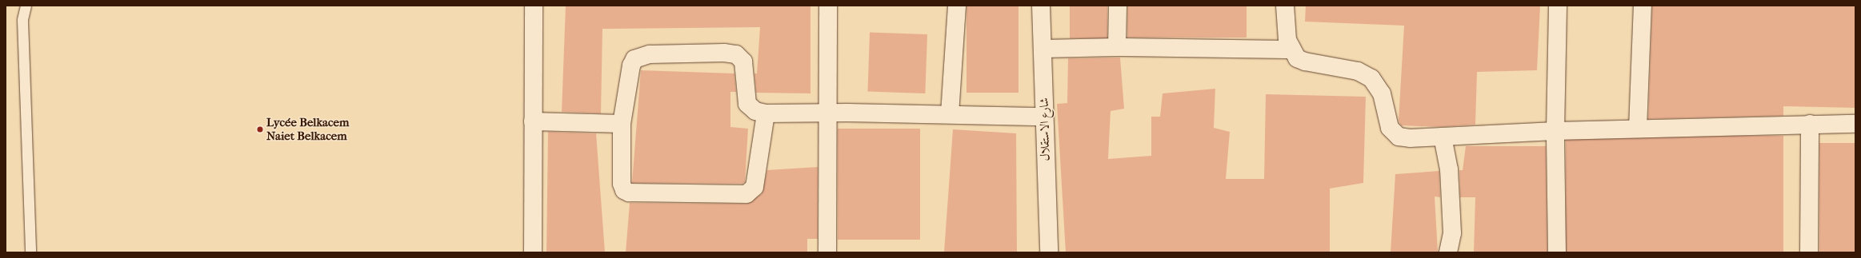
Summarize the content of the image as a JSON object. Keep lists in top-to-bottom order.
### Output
{
  "streets": {
    "street": ["شارع الاستقلال"]
  },
  "places": ["Lycée Belkacem Naiet Belkacem"]
}
